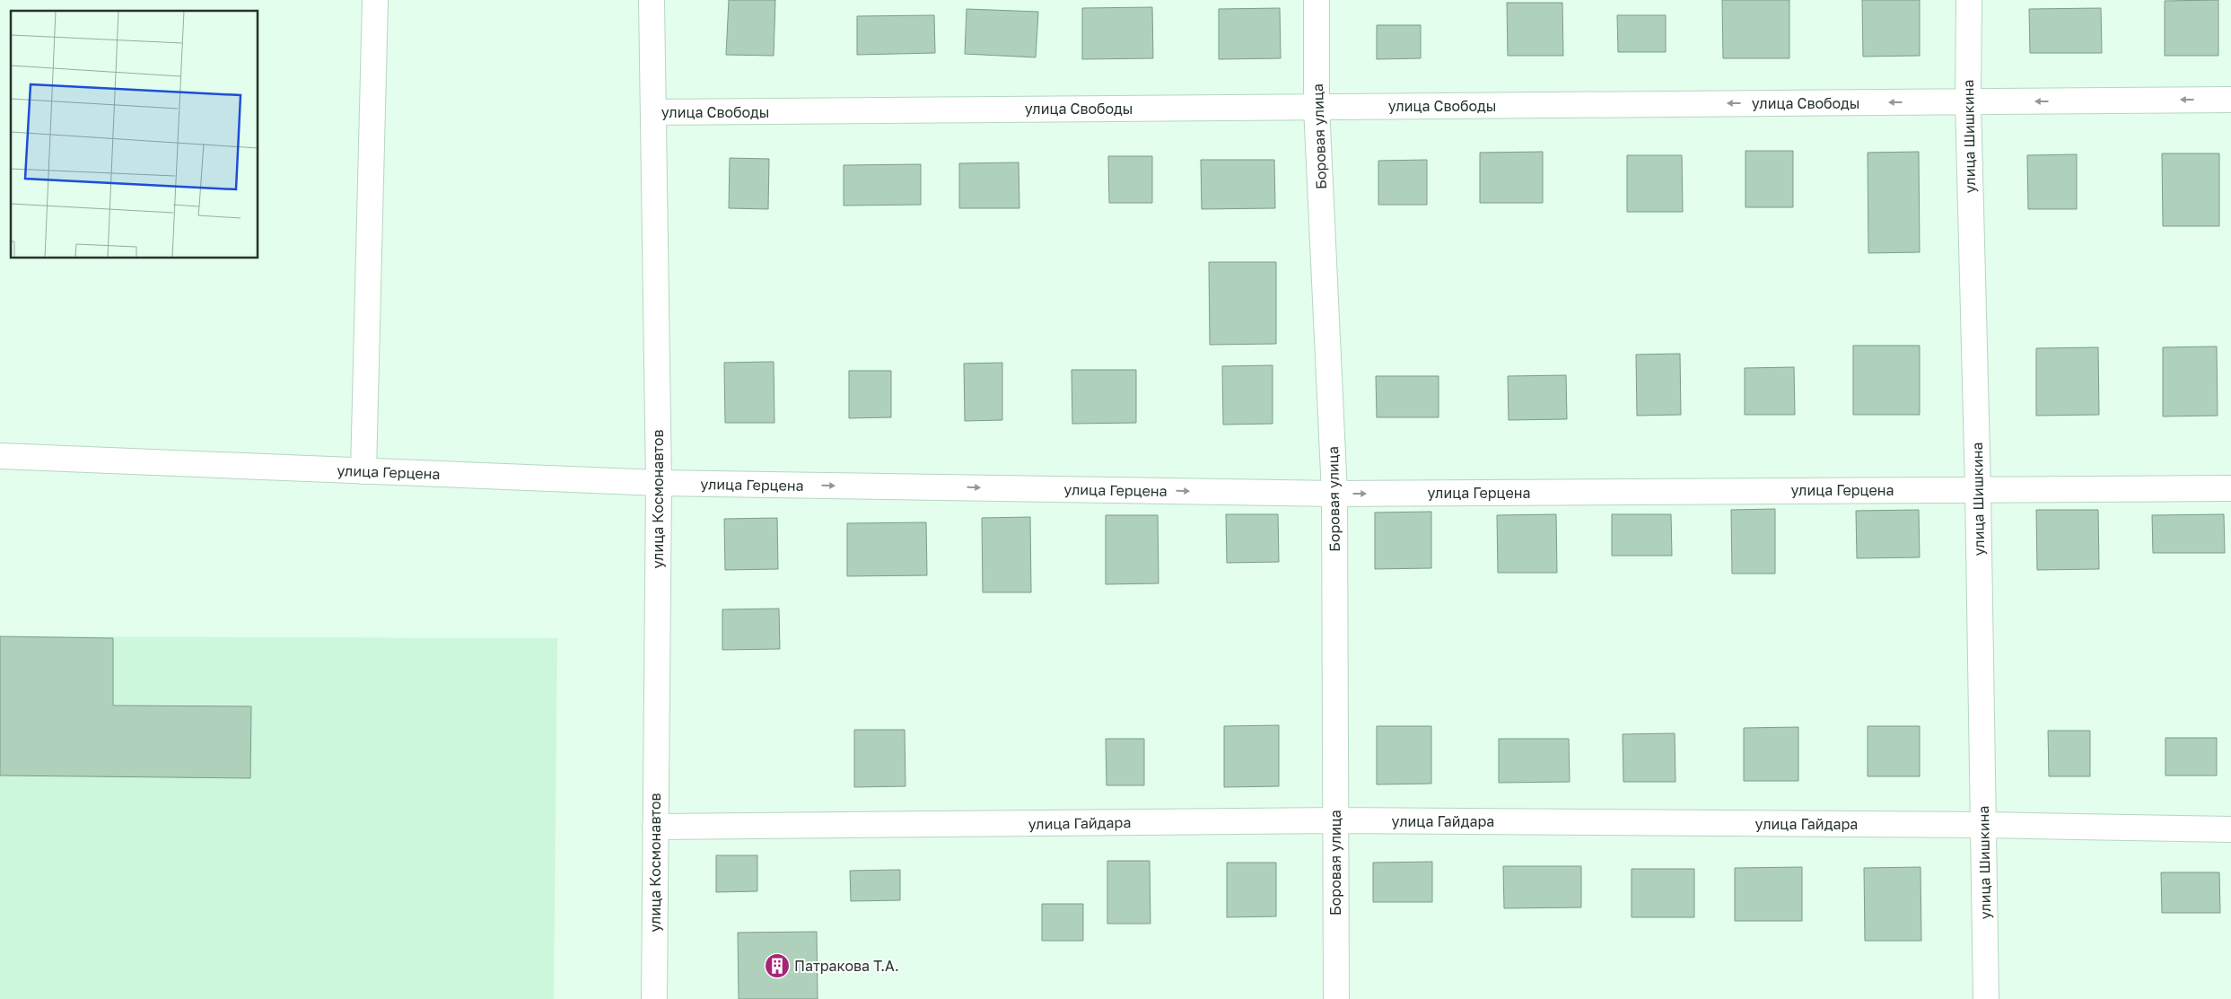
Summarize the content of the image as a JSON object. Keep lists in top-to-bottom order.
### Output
{
  "streets": {
    "street": [
      "улица Свободы",
      "Боровая улица",
      "улица Шишкина",
      "улица Герцена",
      "улица Космонавтов",
      "улица Гайдара"
    ]
  },
  "crossings": [
    ["улица Свободы", "Боровая улица"],
    ["улица Свободы", "улица Шишкина"],
    ["улица Свободы", "улица Космонавтов"],
    ["Боровая улица", "улица Герцена"],
    ["Боровая улица", "улица Гайдара"],
    ["улица Шишкина", "улица Герцена"],
    ["улица Шишкина", "улица Гайдара"],
    ["улица Герцена", "улица Космонавтов"],
    ["улица Космонавтов", "улица Гайдара"]
  ],
  "one_way": ["улица Свободы", "улица Герцена"],
  "places": {
    "building": ["Патракова Т.А."]
  }
}
